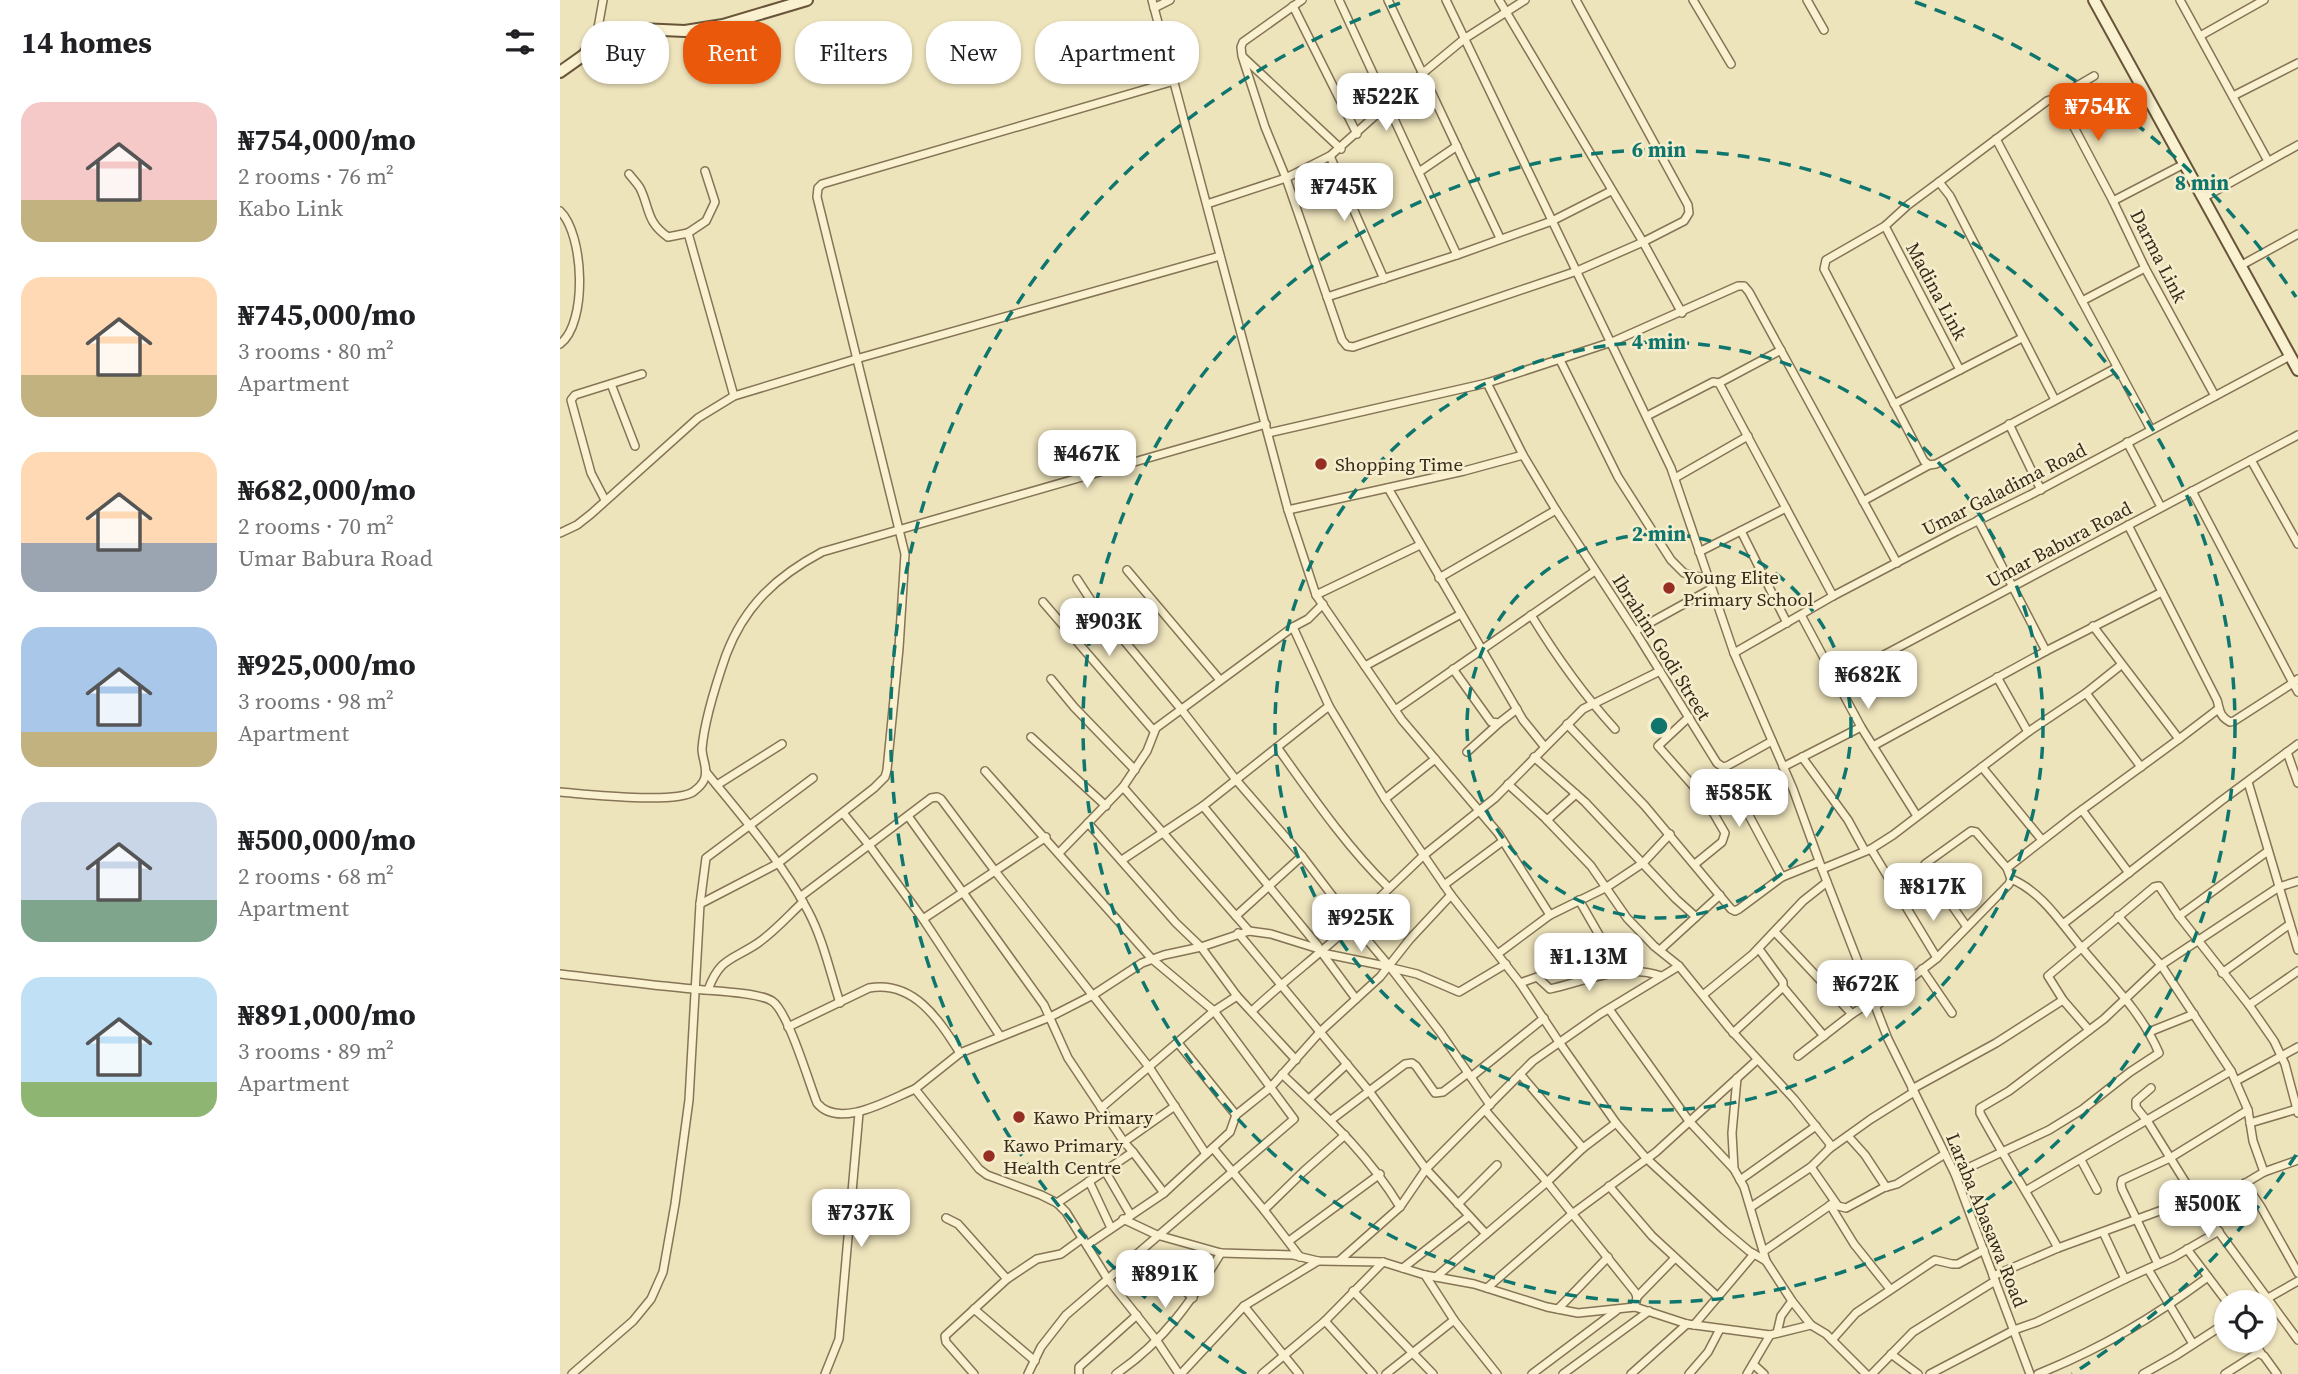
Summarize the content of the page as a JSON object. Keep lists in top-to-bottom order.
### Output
{
  "streets": {
    "street": [
      "Darma Link",
      "Madina Link",
      "Umar Galadima Road",
      "Umar Babura Road",
      "Ibrahim Godi Street",
      "Laraba Abasawa Road"
    ]
  },
  "crossings": [
    ["Darma Link", "Umar Galadima Road"],
    ["Umar Galadima Road", "Laraba Abasawa Road"]
  ],
  "places": [
    "Shopping Time",
    "Young Elite Primary School",
    "Kawo Primary",
    "Kawo Primary Health Centre"
  ],
  "page": {
    "heading": "14 homes",
    "chip": [
      "Buy",
      "Rent",
      "Filters",
      "New",
      "Apartment"
    ],
    "price": [
      "₦522K",
      "₦754K",
      "₦745K",
      "₦467K",
      "₦903K",
      "₦682K",
      "₦585K",
      "₦817K",
      "₦925K",
      "₦1.13M",
      "₦672K",
      "₦500K",
      "₦737K",
      "₦891K"
    ],
    "list": [
      {
        "name": "₦754,000/mo",
        "note": "2 rooms · 76 m² · Kabo Link"
      },
      {
        "name": "₦745,000/mo",
        "note": "3 rooms · 80 m² · Apartment"
      },
      {
        "name": "₦682,000/mo",
        "note": "2 rooms · 70 m² · Umar Babura Road"
      },
      {
        "name": "₦925,000/mo",
        "note": "3 rooms · 98 m² · Apartment"
      },
      {
        "name": "₦500,000/mo",
        "note": "2 rooms · 68 m² · Apartment"
      },
      {
        "name": "₦891,000/mo",
        "note": "3 rooms · 89 m² · Apartment"
      }
    ]
  },
  "rings": [
    "6 min",
    "8 min",
    "4 min",
    "2 min"
  ]
}
